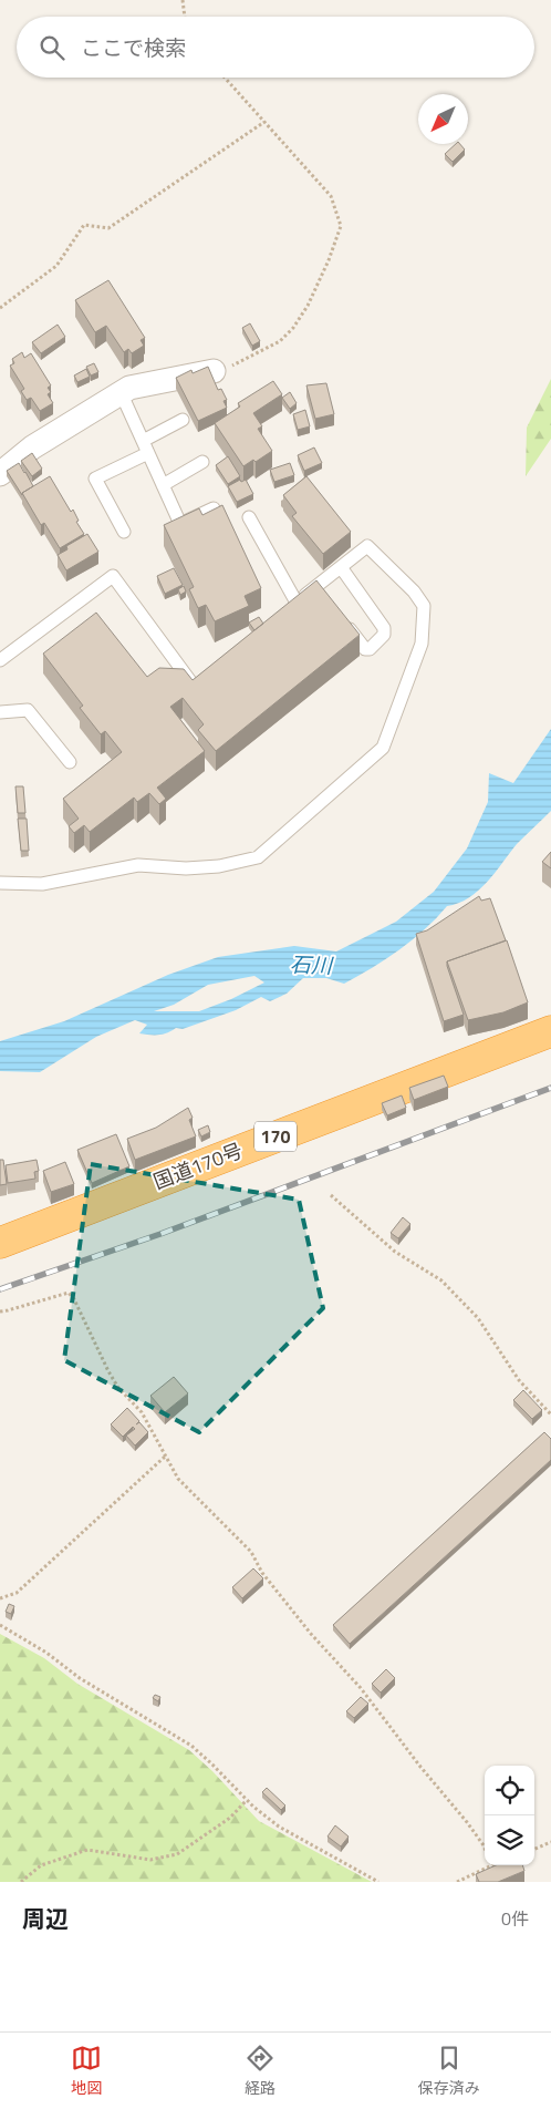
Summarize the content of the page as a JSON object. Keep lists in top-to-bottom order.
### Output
{
  "streets": {
    "highway": ["170", "国道170号"]
  },
  "water": ["石川"],
  "north": "bottom left",
  "page": {
    "search": "ここで検索",
    "heading": ["周辺", "0件"],
    "nav": ["地図", "経路", "保存済み"]
  }
}
